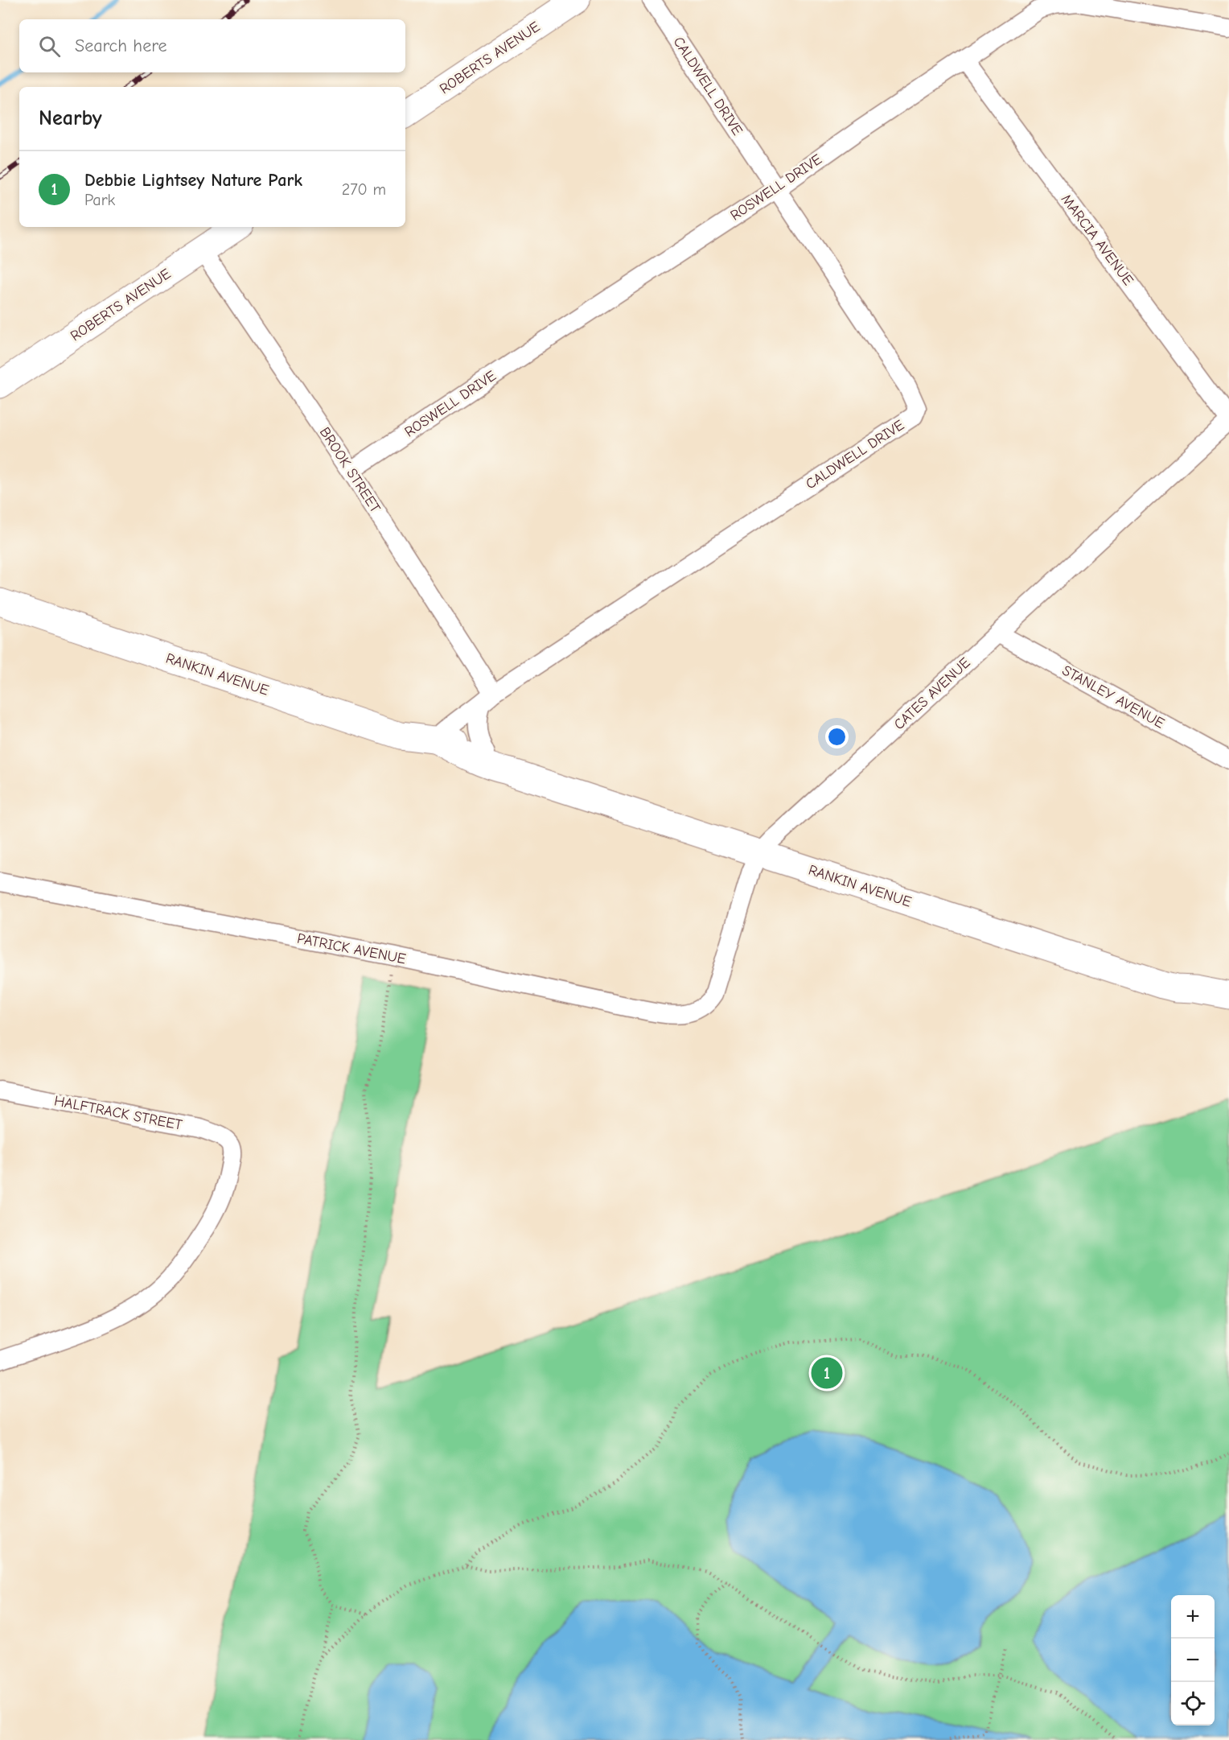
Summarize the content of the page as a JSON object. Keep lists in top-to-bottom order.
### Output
{
  "streets": {
    "street": [
      "ROBERTS AVENUE",
      "CALDWELL DRIVE",
      "ROSWELL DRIVE",
      "MARCIA AVENUE",
      "BROOK STREET",
      "RANKIN AVENUE",
      "CATES AVENUE",
      "STANLEY AVENUE",
      "PATRICK AVENUE",
      "HALFTRACK STREET"
    ]
  },
  "crossings": [
    ["ROBERTS AVENUE", "BROOK STREET"],
    ["CALDWELL DRIVE", "ROSWELL DRIVE"],
    ["CALDWELL DRIVE", "BROOK STREET"],
    ["CALDWELL DRIVE", "RANKIN AVENUE"],
    ["ROSWELL DRIVE", "MARCIA AVENUE"],
    ["ROSWELL DRIVE", "BROOK STREET"],
    ["MARCIA AVENUE", "CATES AVENUE"],
    ["RANKIN AVENUE", "CATES AVENUE"],
    ["CATES AVENUE", "STANLEY AVENUE"],
    ["CATES AVENUE", "PATRICK AVENUE"]
  ],
  "page": {
    "search": "Search here",
    "heading": "Nearby",
    "list": [
      {
        "mark": "1",
        "name": "Debbie Lightsey Nature Park",
        "note": "Park",
        "value": "270 m"
      }
    ],
    "pins": "1",
    "map_buttons": ["+", "−"]
  }
}
